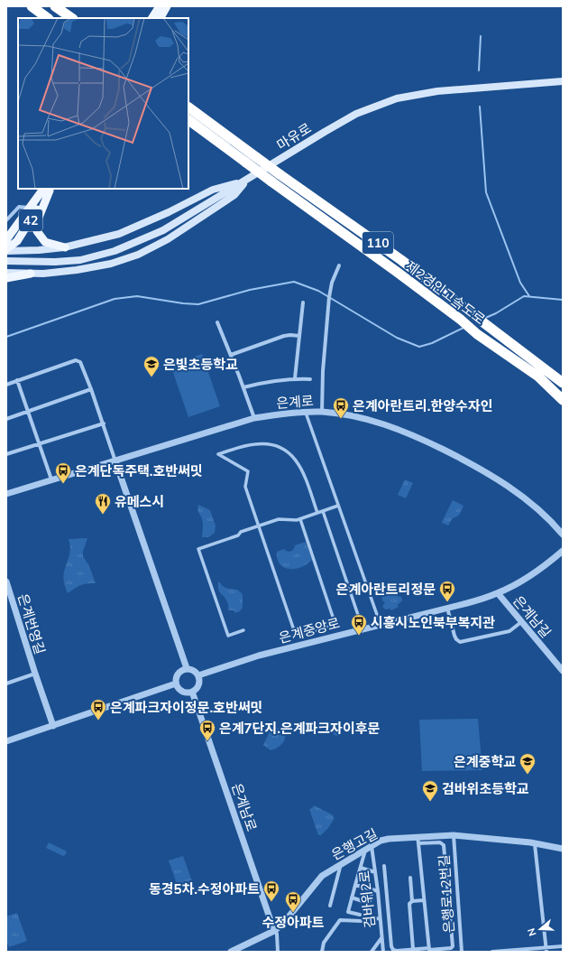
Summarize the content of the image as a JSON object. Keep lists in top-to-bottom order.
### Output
{
  "streets": {
    "highway": ["110", "제2경인고속도로"],
    "main road": ["마유로", "42"],
    "street": [
      "은계로",
      "은계남길",
      "은계번영길",
      "은계중앙로",
      "은계남로",
      "은행고길",
      "은행로12번길",
      "검바위2로"
    ]
  },
  "crossings": [
    ["은계남길", "은계중앙로"],
    ["은계중앙로", "은계남로"],
    ["은계남로", "은행고길"],
    ["은행고길", "은행로12번길"],
    ["은행고길", "검바위2로"]
  ],
  "places": {
    "school or university": ["은빛초등학교", "은계중학교", "검바위초등학교"],
    "bus stop": [
      "은계아란트리.한양수자인",
      "은계단독주택.호반써밋",
      "은계아란트리정문",
      "시흥시노인북부복지관",
      "은계파크자이정문.호반써밋",
      "은계7단지.은계파크자이후문",
      "동경5차.수정아파트",
      "수정아파트"
    ],
    "restaurant": ["유메스시"]
  },
  "north": "left"
}
